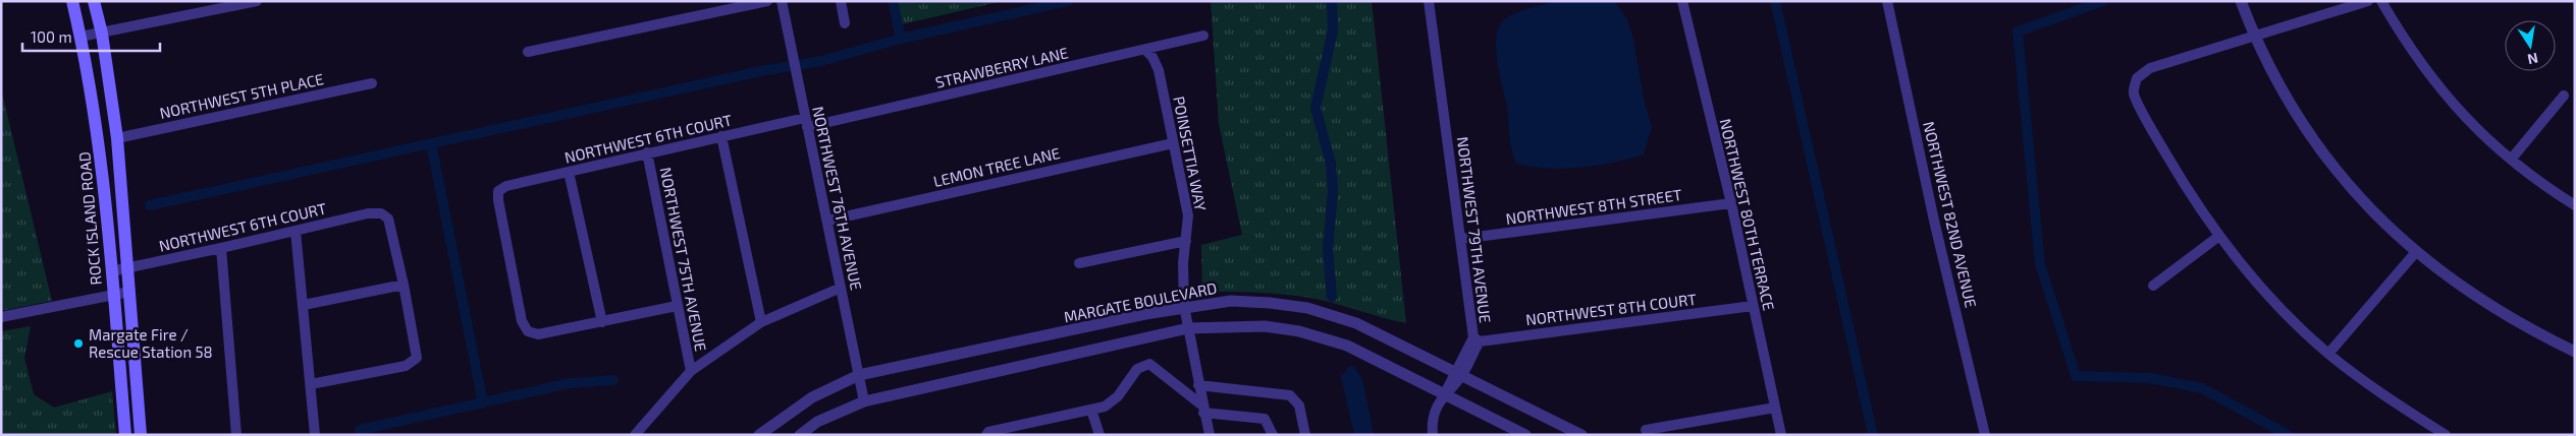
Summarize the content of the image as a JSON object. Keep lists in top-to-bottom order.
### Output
{
  "streets": {
    "main road": ["ROCK ISLAND ROAD"],
    "street": [
      "STRAWBERRY LANE",
      "NORTHWEST 5TH PLACE",
      "NORTHWEST 6TH COURT",
      "POINSETTIA WAY",
      "LEMON TREE LANE",
      "NORTHWEST 76TH AVENUE",
      "NORTHWEST 8TH STREET",
      "NORTHWEST 80TH TERRACE",
      "NORTHWEST 82ND AVENUE",
      "NORTHWEST 79TH AVENUE",
      "NORTHWEST 75TH AVENUE",
      "MARGATE BOULEVARD",
      "NORTHWEST 8TH COURT"
    ]
  },
  "crossings": [
    ["STRAWBERRY LANE", "NORTHWEST 6TH COURT"],
    ["STRAWBERRY LANE", "POINSETTIA WAY"],
    ["STRAWBERRY LANE", "NORTHWEST 76TH AVENUE"],
    ["NORTHWEST 6TH COURT", "NORTHWEST 76TH AVENUE"],
    ["NORTHWEST 6TH COURT", "ROCK ISLAND ROAD"],
    ["NORTHWEST 6TH COURT", "NORTHWEST 75TH AVENUE"],
    ["POINSETTIA WAY", "LEMON TREE LANE"],
    ["POINSETTIA WAY", "MARGATE BOULEVARD"],
    ["LEMON TREE LANE", "NORTHWEST 76TH AVENUE"],
    ["NORTHWEST 76TH AVENUE", "MARGATE BOULEVARD"],
    ["NORTHWEST 8TH STREET", "NORTHWEST 80TH TERRACE"],
    ["NORTHWEST 8TH STREET", "NORTHWEST 79TH AVENUE"],
    ["NORTHWEST 80TH TERRACE", "NORTHWEST 8TH COURT"],
    ["NORTHWEST 79TH AVENUE", "MARGATE BOULEVARD"],
    ["NORTHWEST 79TH AVENUE", "NORTHWEST 8TH COURT"]
  ],
  "places": ["Margate Fire / Rescue Station 58"],
  "scale_bar": "100 m",
  "north": "bottom"
}
